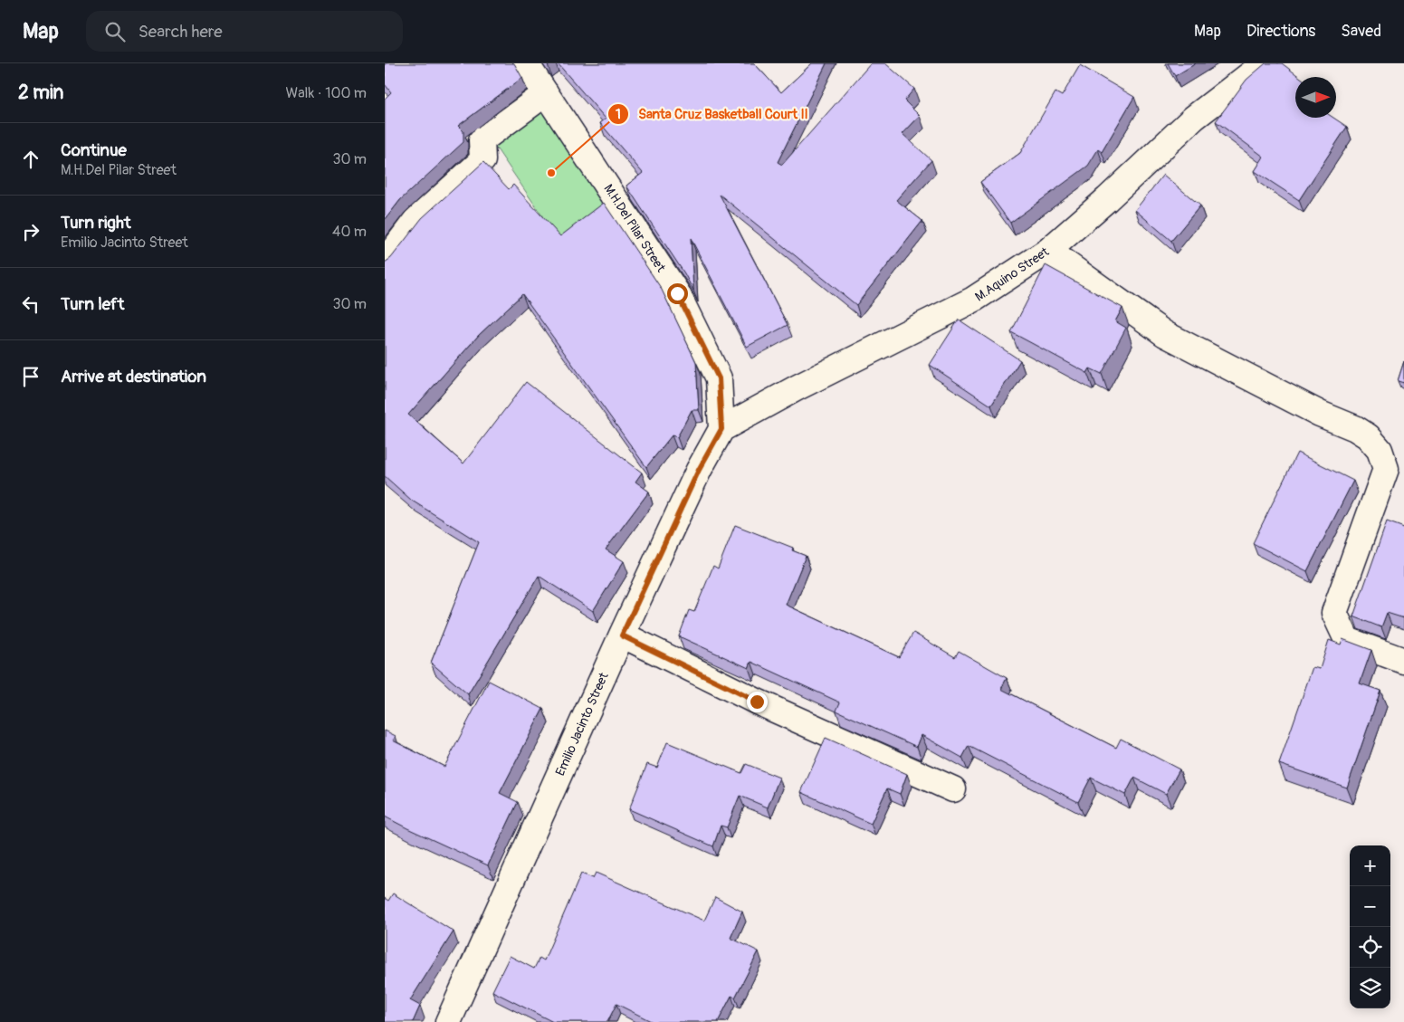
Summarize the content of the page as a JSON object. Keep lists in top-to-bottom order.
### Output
{
  "streets": {
    "street": ["M.H.Del Pilar Street", "M.Aquino Street", "Emilio Jacinto Street"]
  },
  "crossings": [
    ["M.H.Del Pilar Street", "M.Aquino Street"],
    ["M.H.Del Pilar Street", "Emilio Jacinto Street"],
    ["M.Aquino Street", "Emilio Jacinto Street"]
  ],
  "places": ["Santa Cruz Basketball Court II"],
  "north": "right",
  "page": {
    "header": "Map",
    "search": "Search here",
    "nav": ["Map", "Directions", "Saved"],
    "heading": ["2 min", "Walk · 100 m"],
    "list": [
      ["Continue", "M.H.Del Pilar Street", "30 m"],
      ["Turn right", "Emilio Jacinto Street", "40 m"],
      ["Turn left", "30 m"],
      "Arrive at destination"
    ],
    "map_buttons": ["+", "−"]
  }
}
